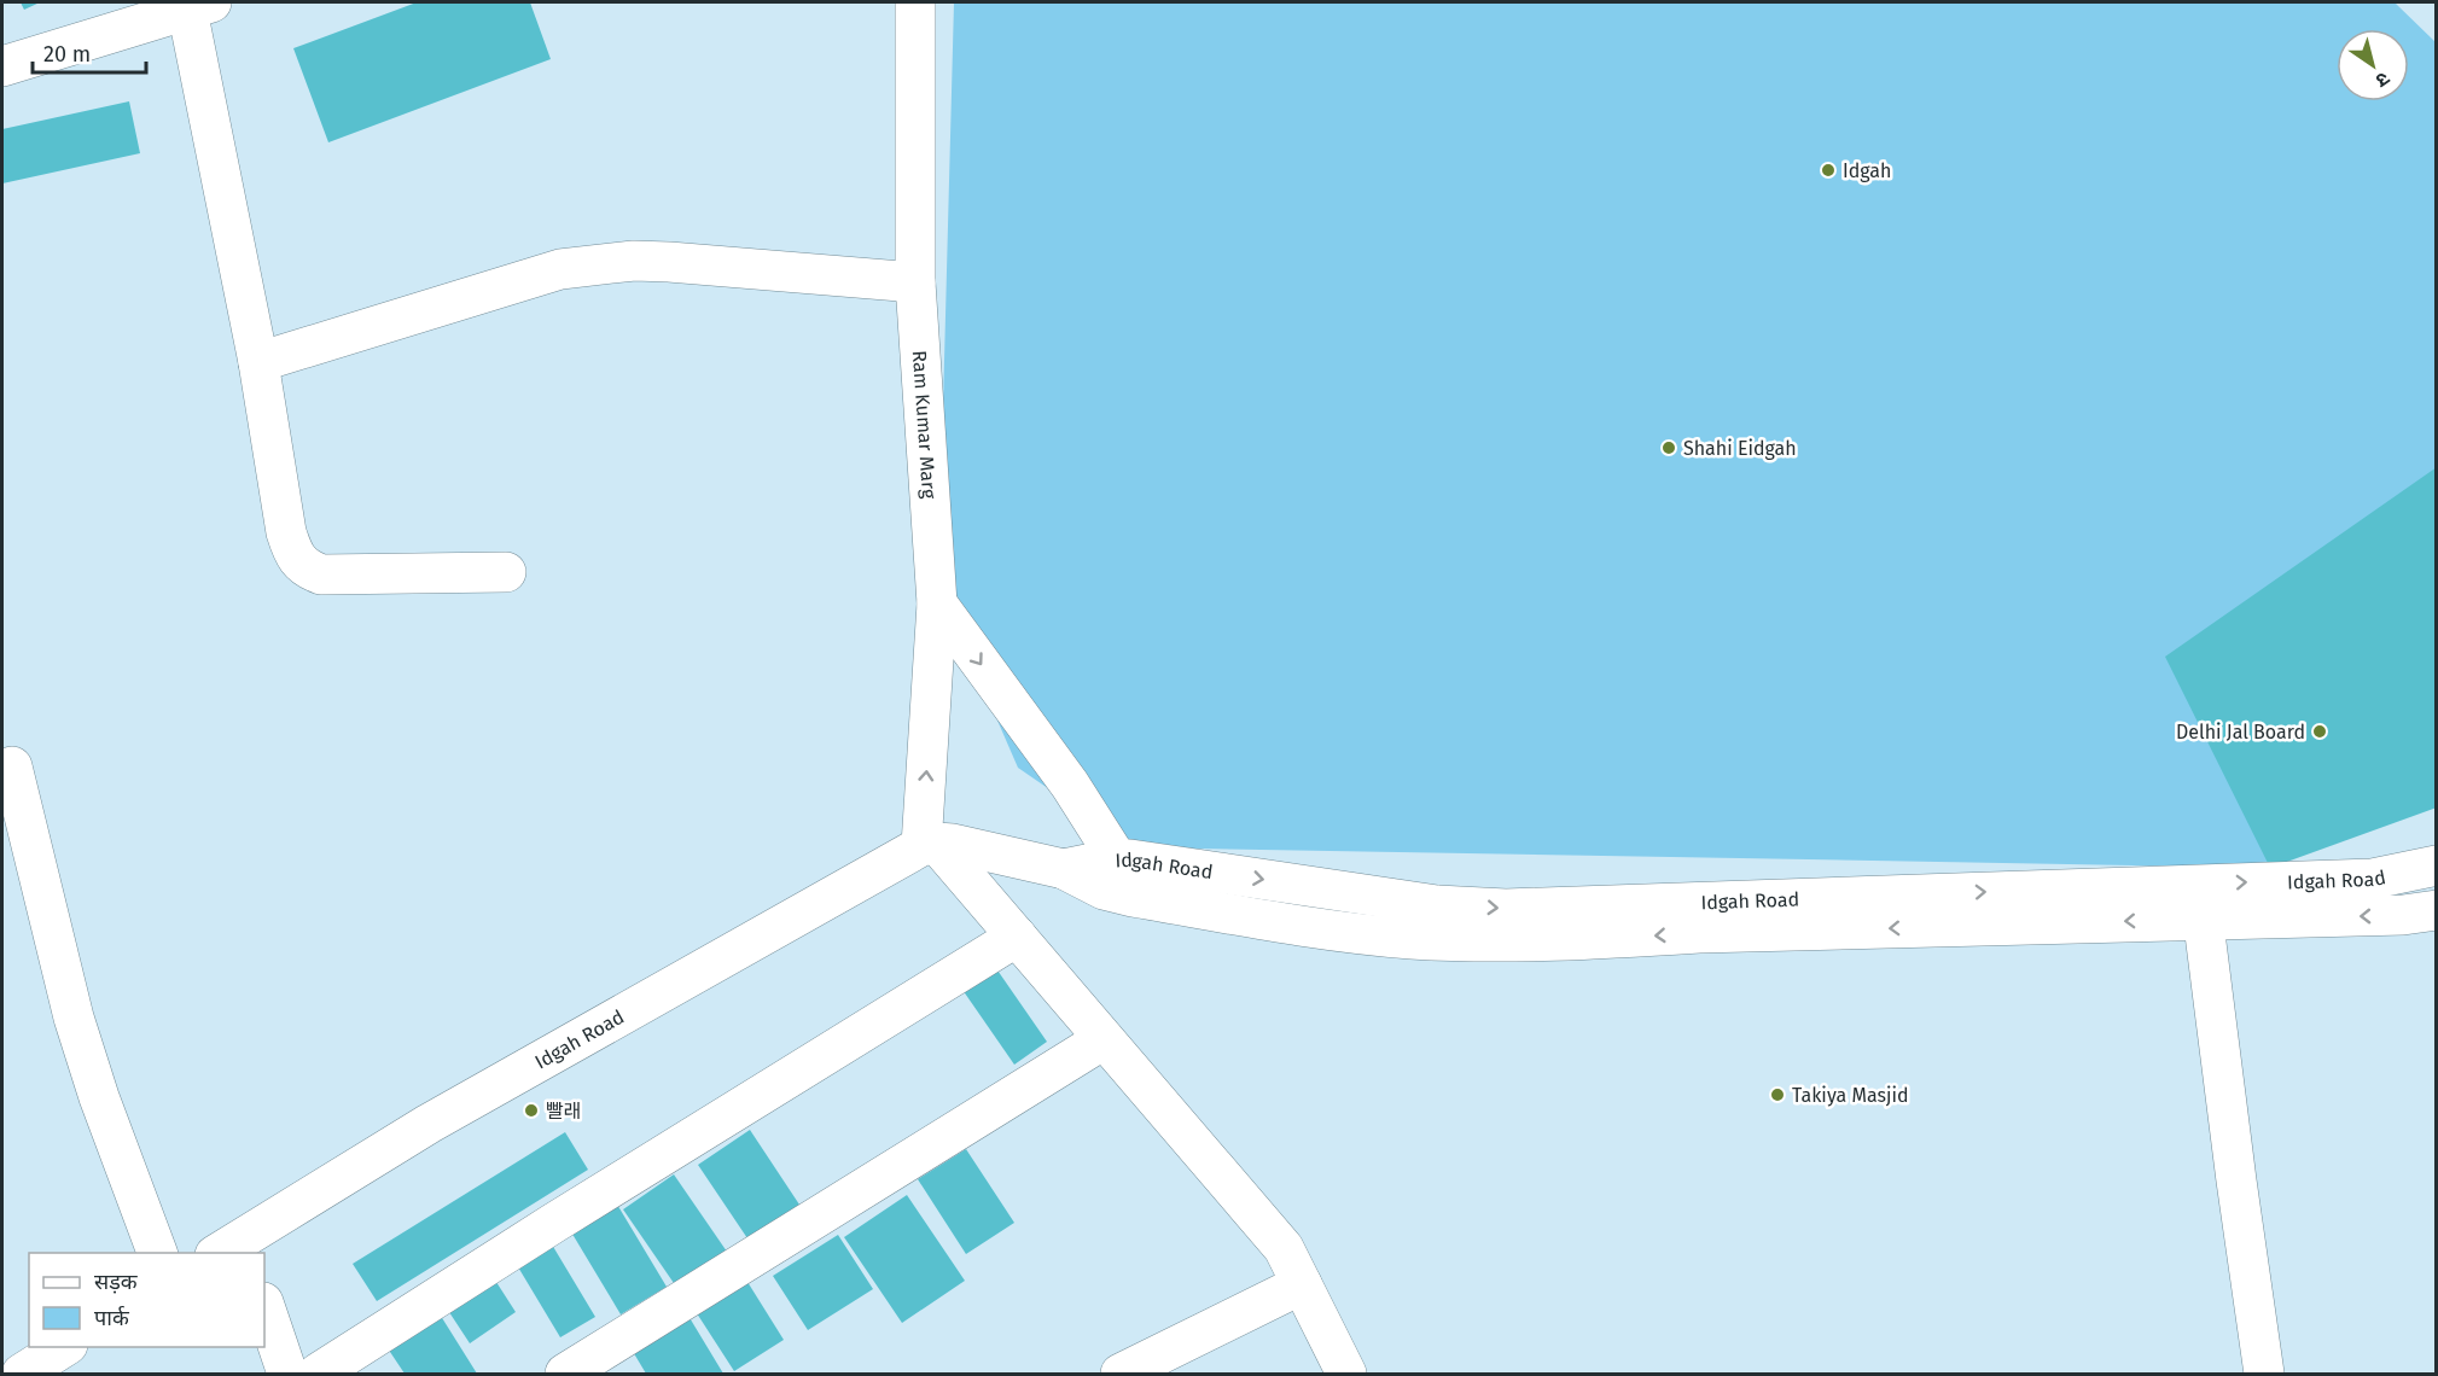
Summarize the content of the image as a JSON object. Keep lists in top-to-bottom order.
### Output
{
  "streets": {
    "street": ["Ram Kumar Marg", "Idgah Road"]
  },
  "crossings": [
    ["Ram Kumar Marg", "Idgah Road"]
  ],
  "places": [
    "Idgah",
    "Shahi Eidgah",
    "Delhi Jal Board",
    "Takiya Masjid",
    "빨래"
  ],
  "legend": ["सड़क", "पार्क"],
  "scale_bar": "20 m",
  "north": "bottom right"
}
